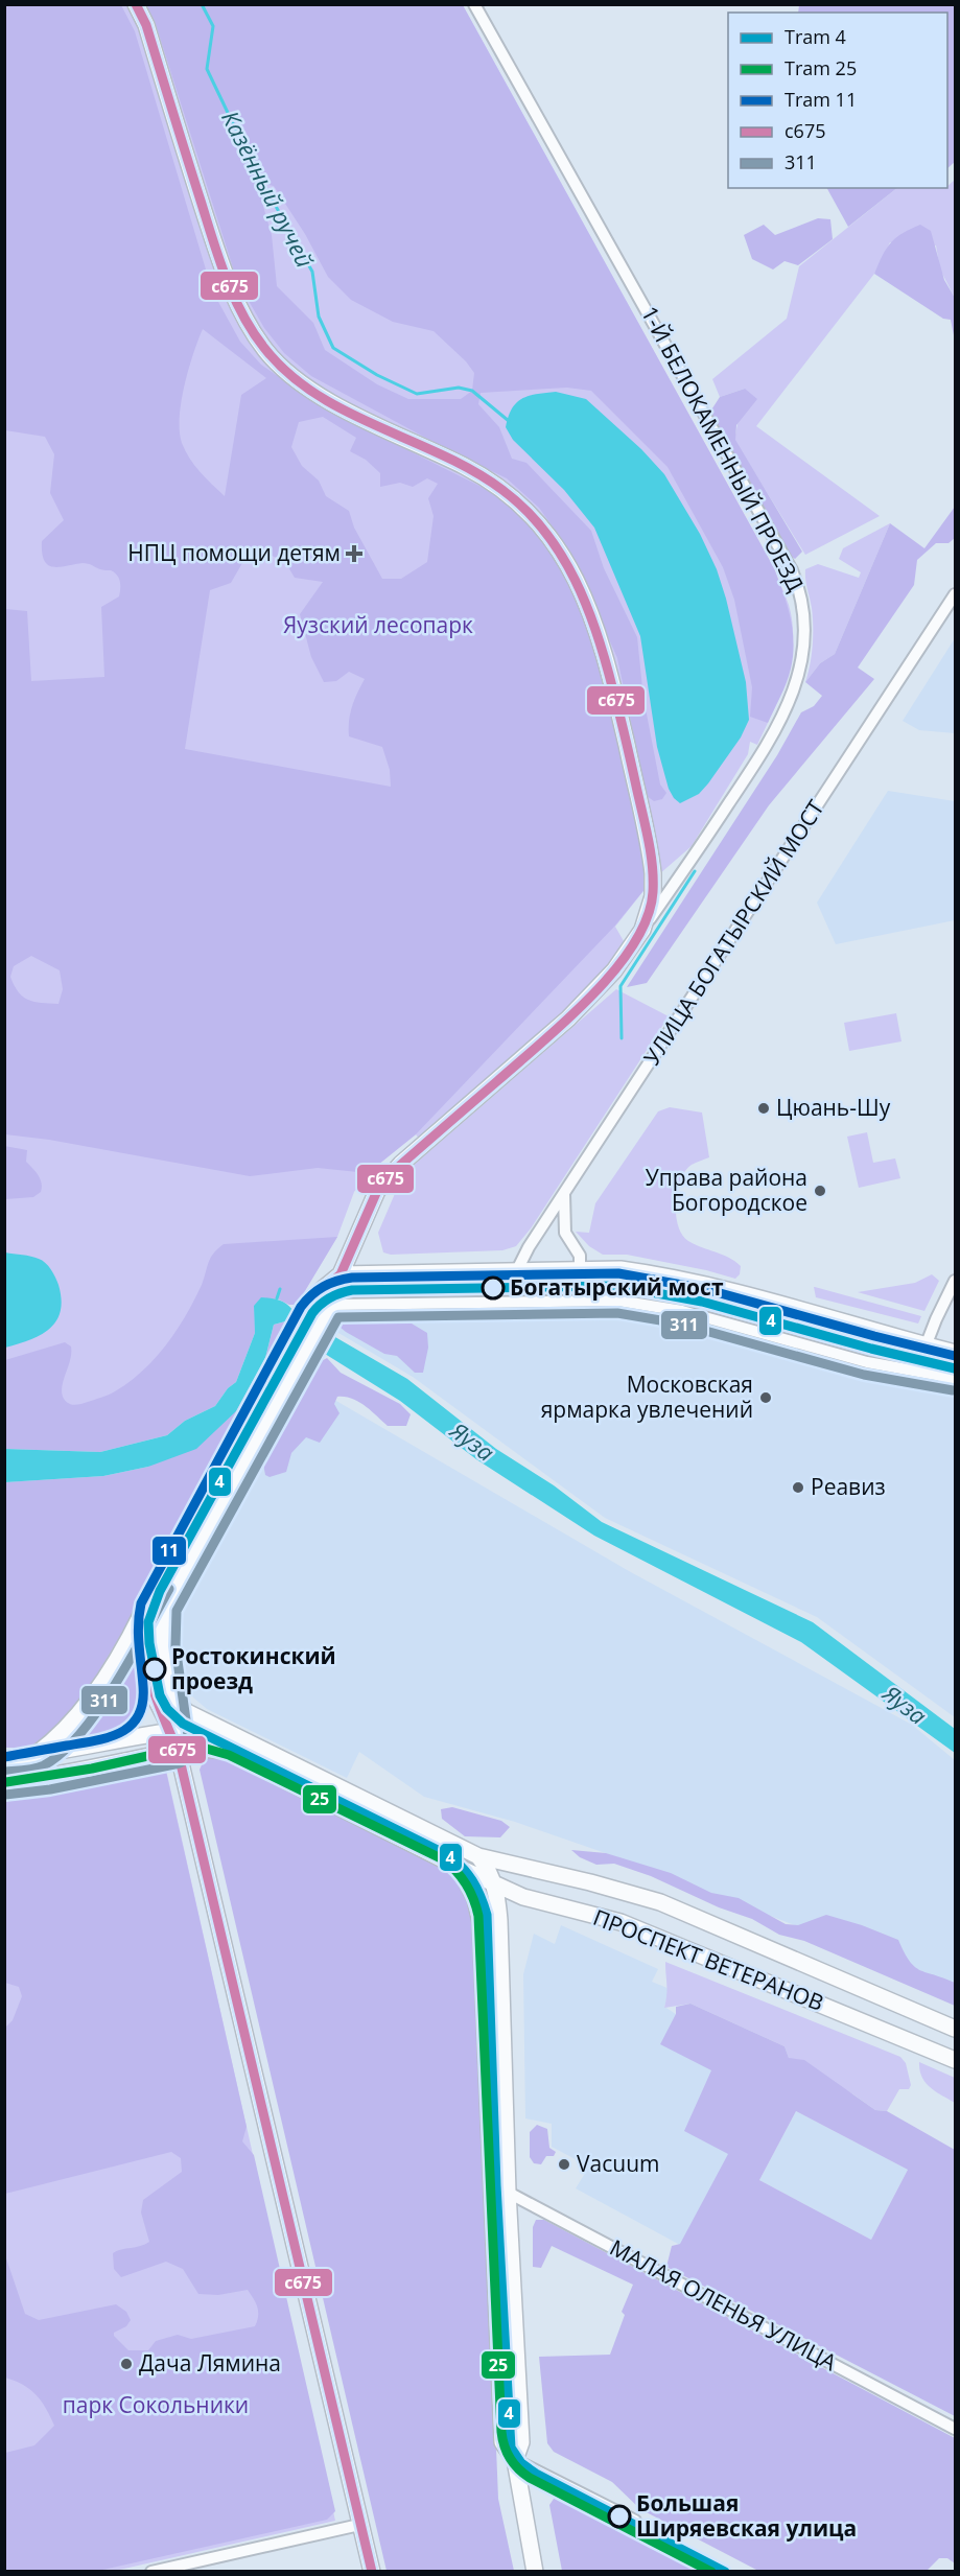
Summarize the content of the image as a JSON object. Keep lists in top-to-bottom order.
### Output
{
  "streets": {
    "main road": ["ПРОСПЕКТ ВЕТЕРАНОВ"],
    "street": ["1-Й БЕЛОКАМЕННЫЙ ПРОЕЗД", "УЛИЦА БОГАТЫРСКИЙ МОСТ", "МАЛАЯ ОЛЕНЬЯ УЛИЦА"]
  },
  "water": ["Казённый ручей", "Яуза"],
  "parks": ["Яузский лесопарк", "парк Сокольники"],
  "places": {
    "health": ["НПЦ помощи детям"],
    "other": [
      "Цюань-Шу",
      "Управа района Богородское",
      "Богатырский мост",
      "Московская ярмарка увлечений",
      "Реавиз",
      "Ростокинский проезд",
      "Vacuum",
      "Дача Лямина",
      "Большая Ширяевская улица"
    ]
  },
  "lines": [
    "transit line с675",
    "tram line 11",
    "tram line 4",
    "transit line 311",
    "tram line 25"
  ],
  "legend": [
    "Tram 4",
    "Tram 25",
    "Tram 11",
    "с675",
    "311"
  ]
}
